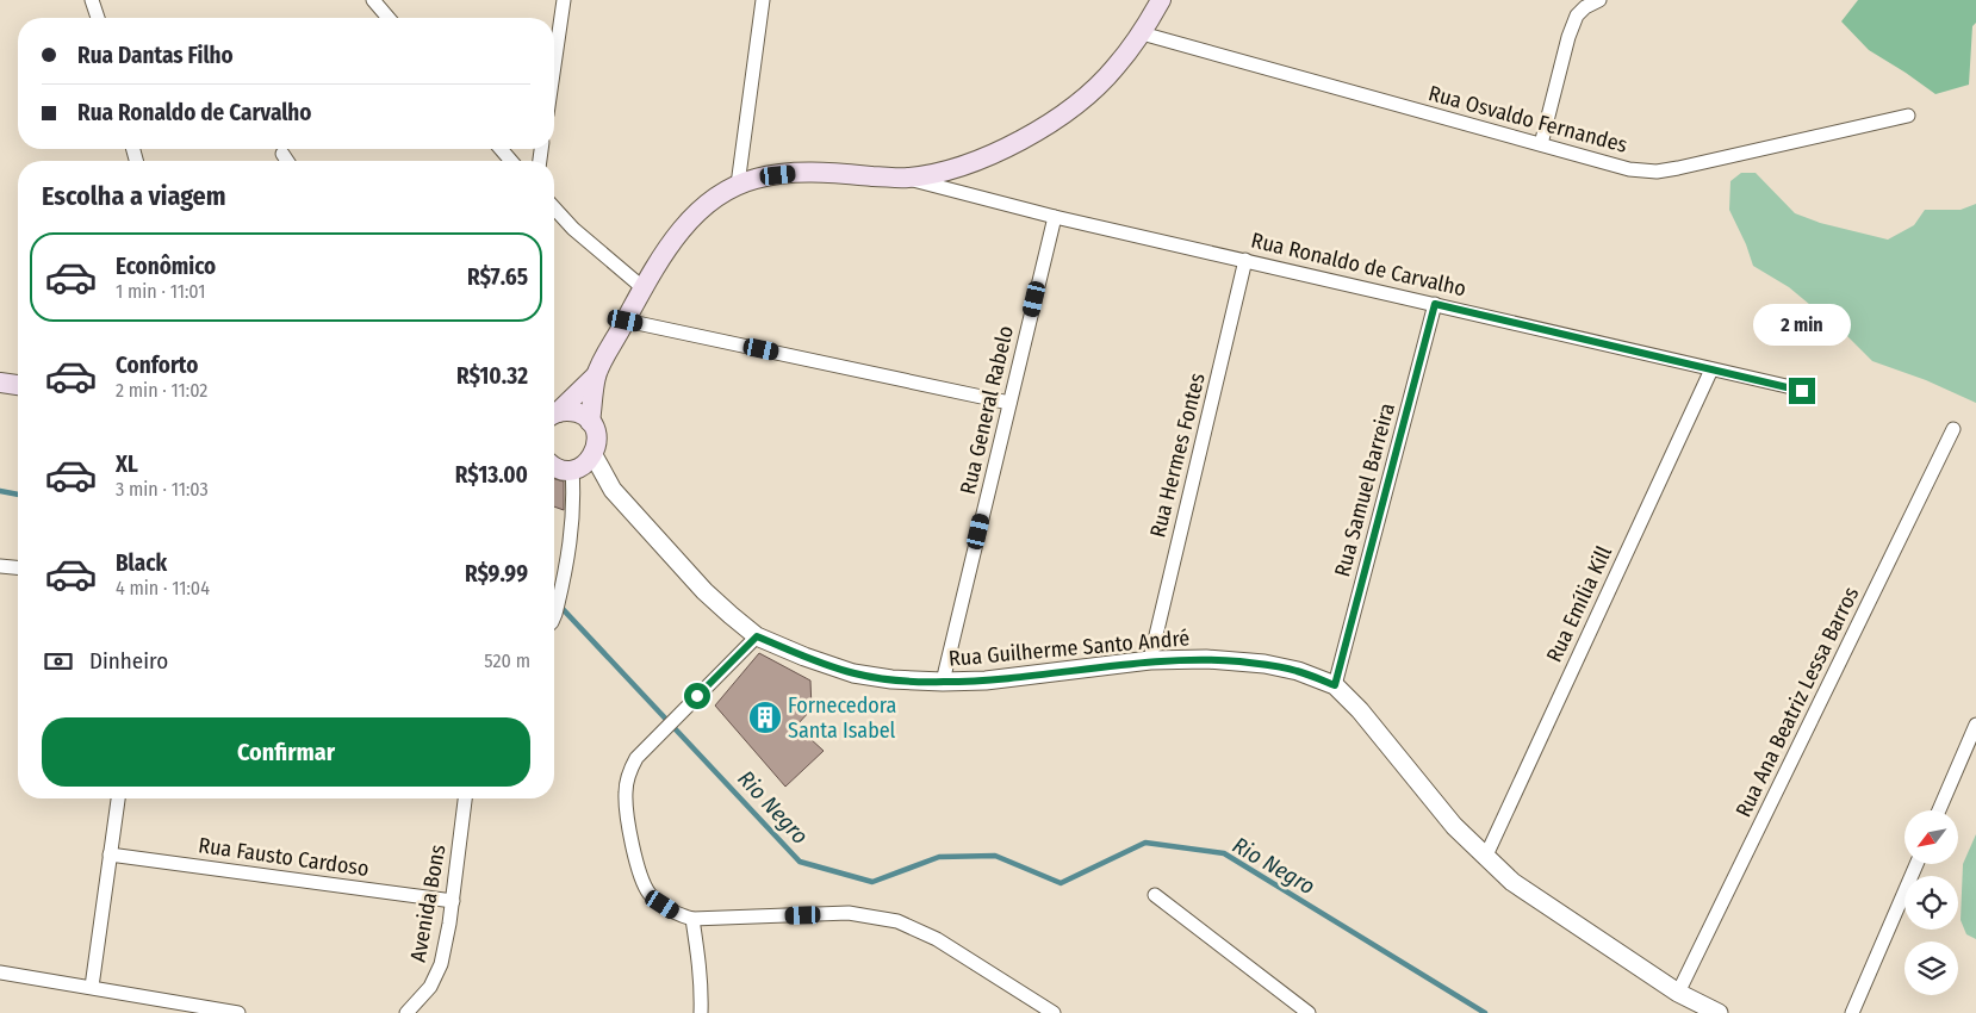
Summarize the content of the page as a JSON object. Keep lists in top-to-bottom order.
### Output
{
  "streets": {
    "street": [
      "Rua Osvaldo Fernandes",
      "Rua Ronaldo de Carvalho",
      "Rua General Rabelo",
      "Rua Hermes Fontes",
      "Rua Samuel Barreira",
      "Rua Emília Kill",
      "Rua Guilherme Santo André",
      "Rua Ana Beatriz Lessa Barros",
      "Rua Fausto Cardoso",
      "Avenida Bons"
    ]
  },
  "crossings": [
    ["Rua Ronaldo de Carvalho", "Rua General Rabelo"],
    ["Rua Ronaldo de Carvalho", "Rua Hermes Fontes"],
    ["Rua Ronaldo de Carvalho", "Rua Samuel Barreira"],
    ["Rua Ronaldo de Carvalho", "Rua Emília Kill"],
    ["Rua General Rabelo", "Rua Guilherme Santo André"],
    ["Rua Hermes Fontes", "Rua Guilherme Santo André"],
    ["Rua Samuel Barreira", "Rua Guilherme Santo André"],
    ["Rua Emília Kill", "Rua Guilherme Santo André"],
    ["Rua Guilherme Santo André", "Rua Ana Beatriz Lessa Barros"],
    ["Rua Fausto Cardoso", "Avenida Bons"]
  ],
  "water": ["Rio Negro"],
  "places": {
    "building": ["Fornecedora Santa Isabel"]
  },
  "north": "bottom left",
  "page": {
    "banner": ["Rua Dantas Filho", "Rua Ronaldo de Carvalho"],
    "heading": "Escolha a viagem",
    "list": [
      {
        "name": "Econômico",
        "note": "1 min · 11:01",
        "value": "R$7.65"
      },
      {
        "name": "Conforto",
        "note": "2 min · 11:02",
        "value": "R$10.32"
      },
      {
        "name": "XL",
        "note": "3 min · 11:03",
        "value": "R$13.00"
      },
      {
        "name": "Black",
        "note": "4 min · 11:04",
        "value": "R$9.99"
      }
    ],
    "bubble": "2 min",
    "pay": ["Dinheiro", "520 m"],
    "buttons": "Confirmar"
  }
}
